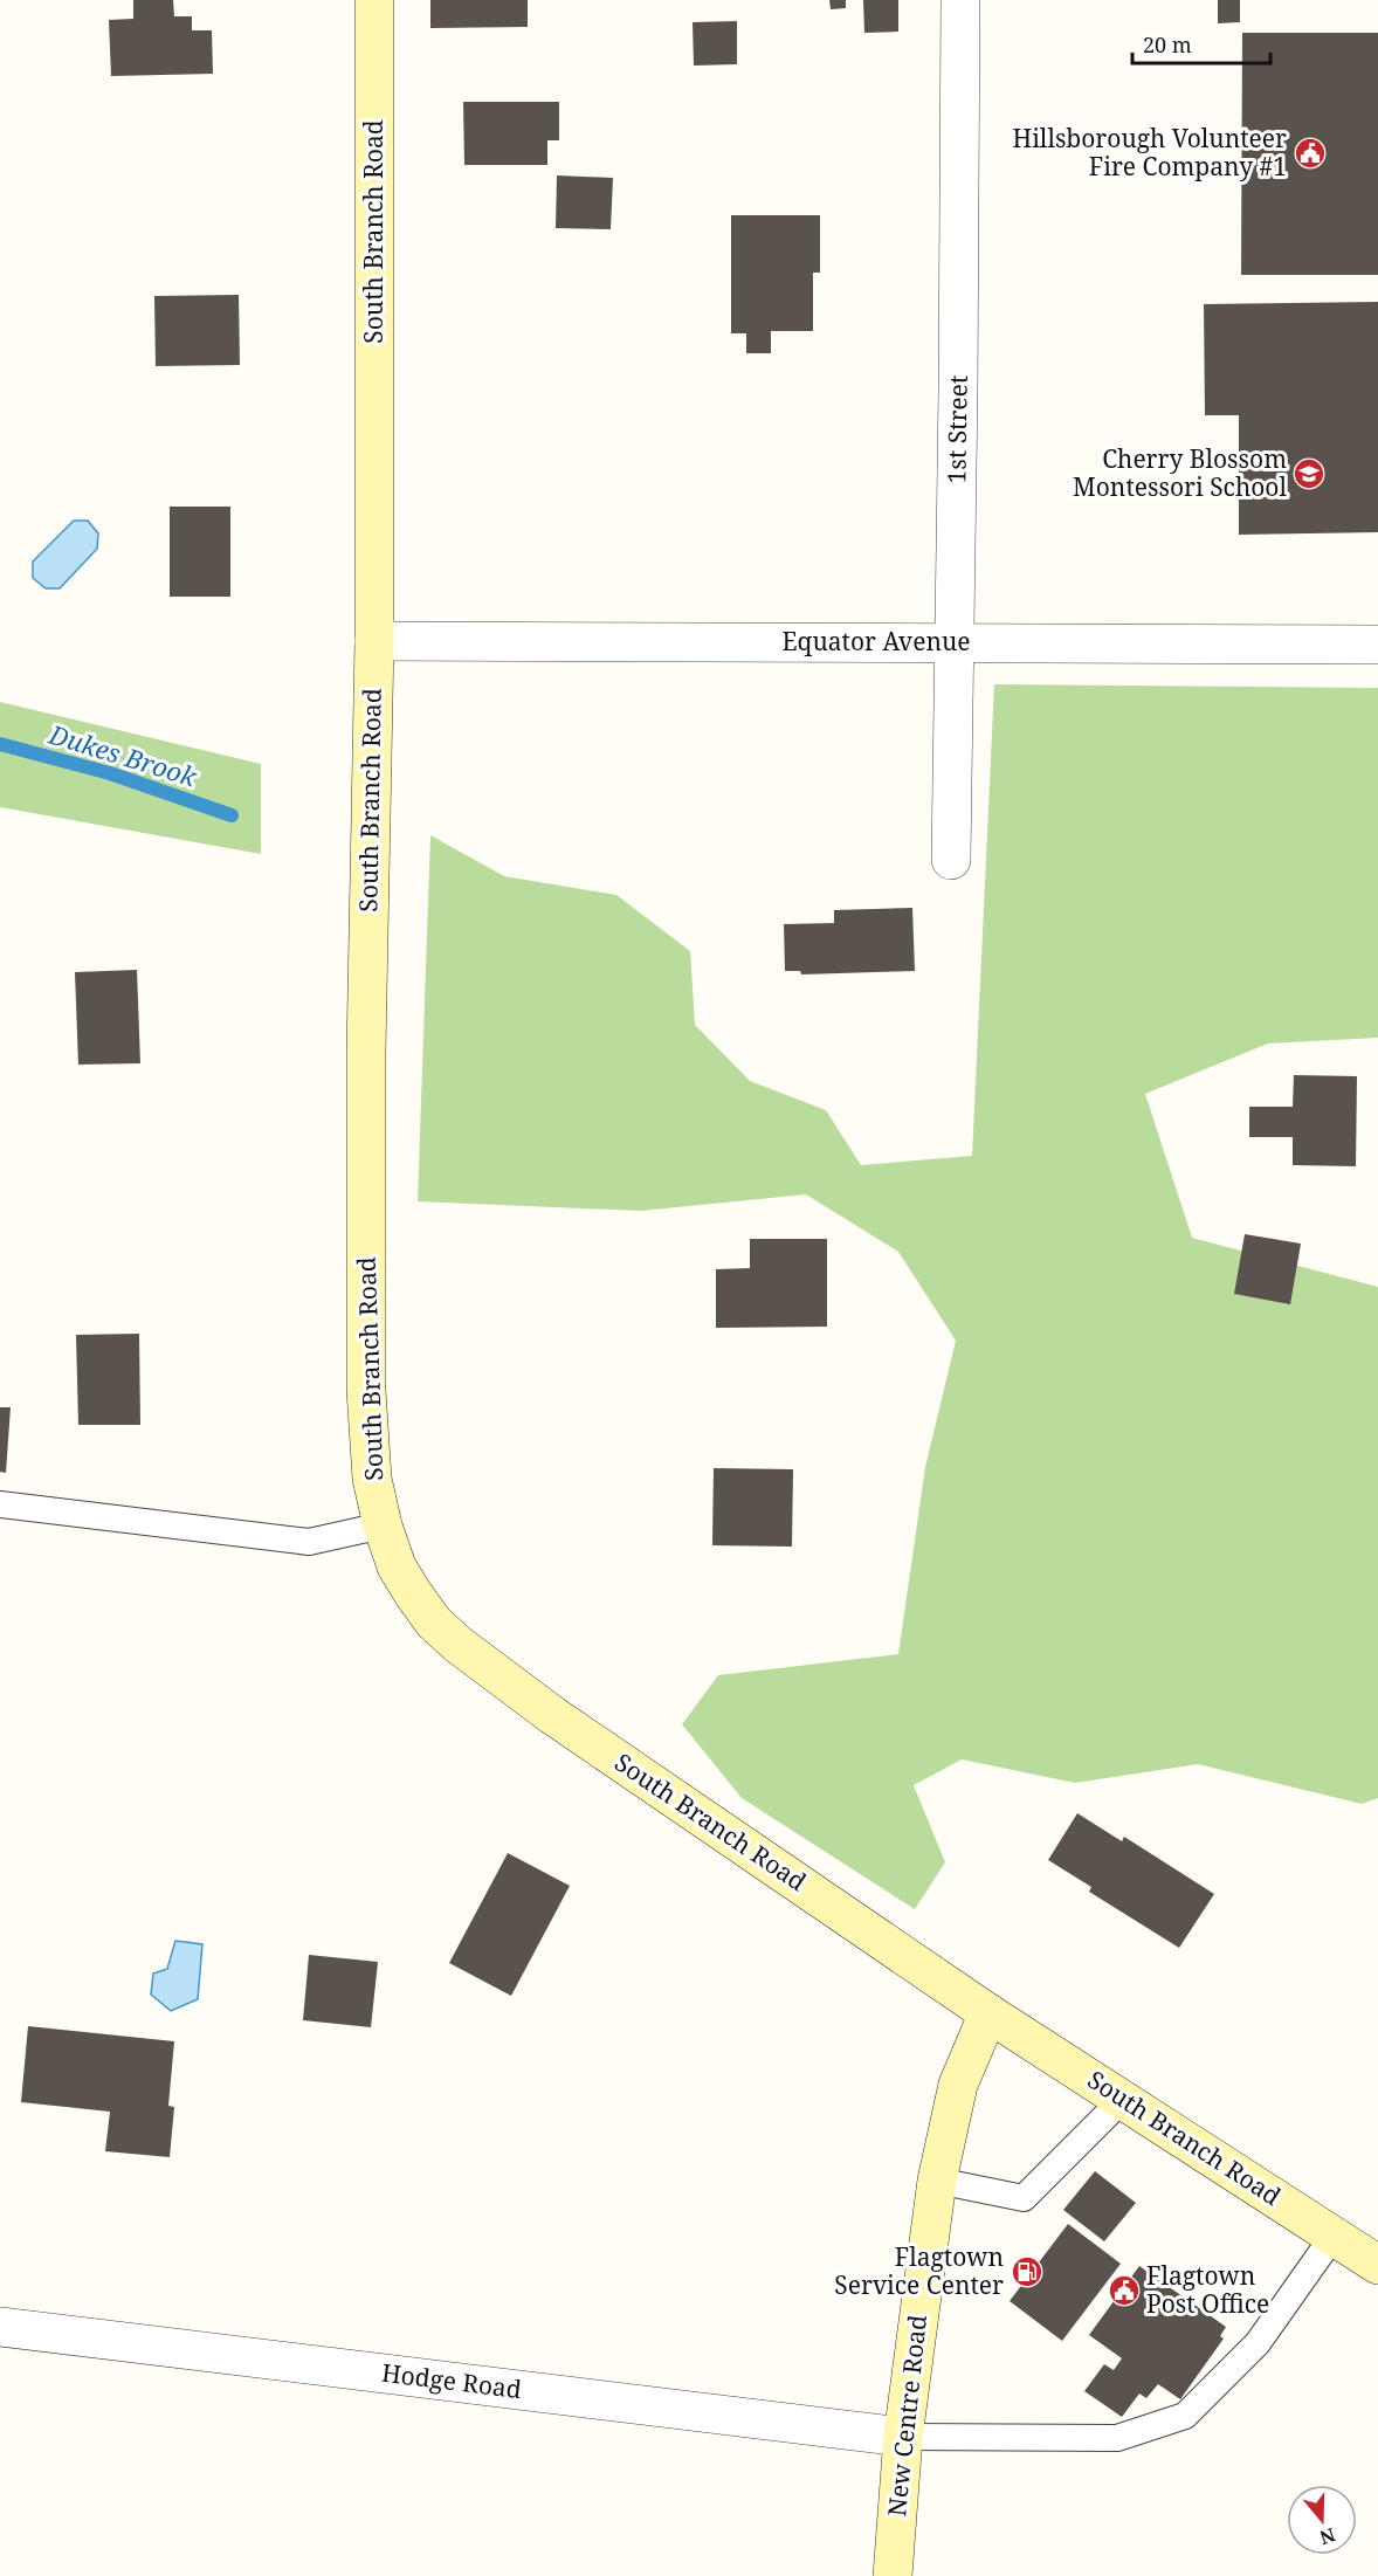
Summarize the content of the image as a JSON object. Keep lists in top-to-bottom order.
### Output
{
  "streets": {
    "street": [
      "South Branch Road",
      "1st Street",
      "Equator Avenue",
      "Hodge Road",
      "New Centre Road"
    ]
  },
  "crossings": [
    ["South Branch Road", "Equator Avenue"],
    ["South Branch Road", "New Centre Road"],
    ["1st Street", "Equator Avenue"],
    ["Hodge Road", "New Centre Road"]
  ],
  "water": ["Dukes Brook"],
  "places": {
    "public building": ["Hillsborough Volunteer Fire Company #1", "Flagtown Post Office"],
    "school or university": ["Cherry Blossom Montessori School"],
    "fuel station": ["Flagtown Service Center"]
  },
  "scale_bar": "20 m",
  "north": "bottom"
}
